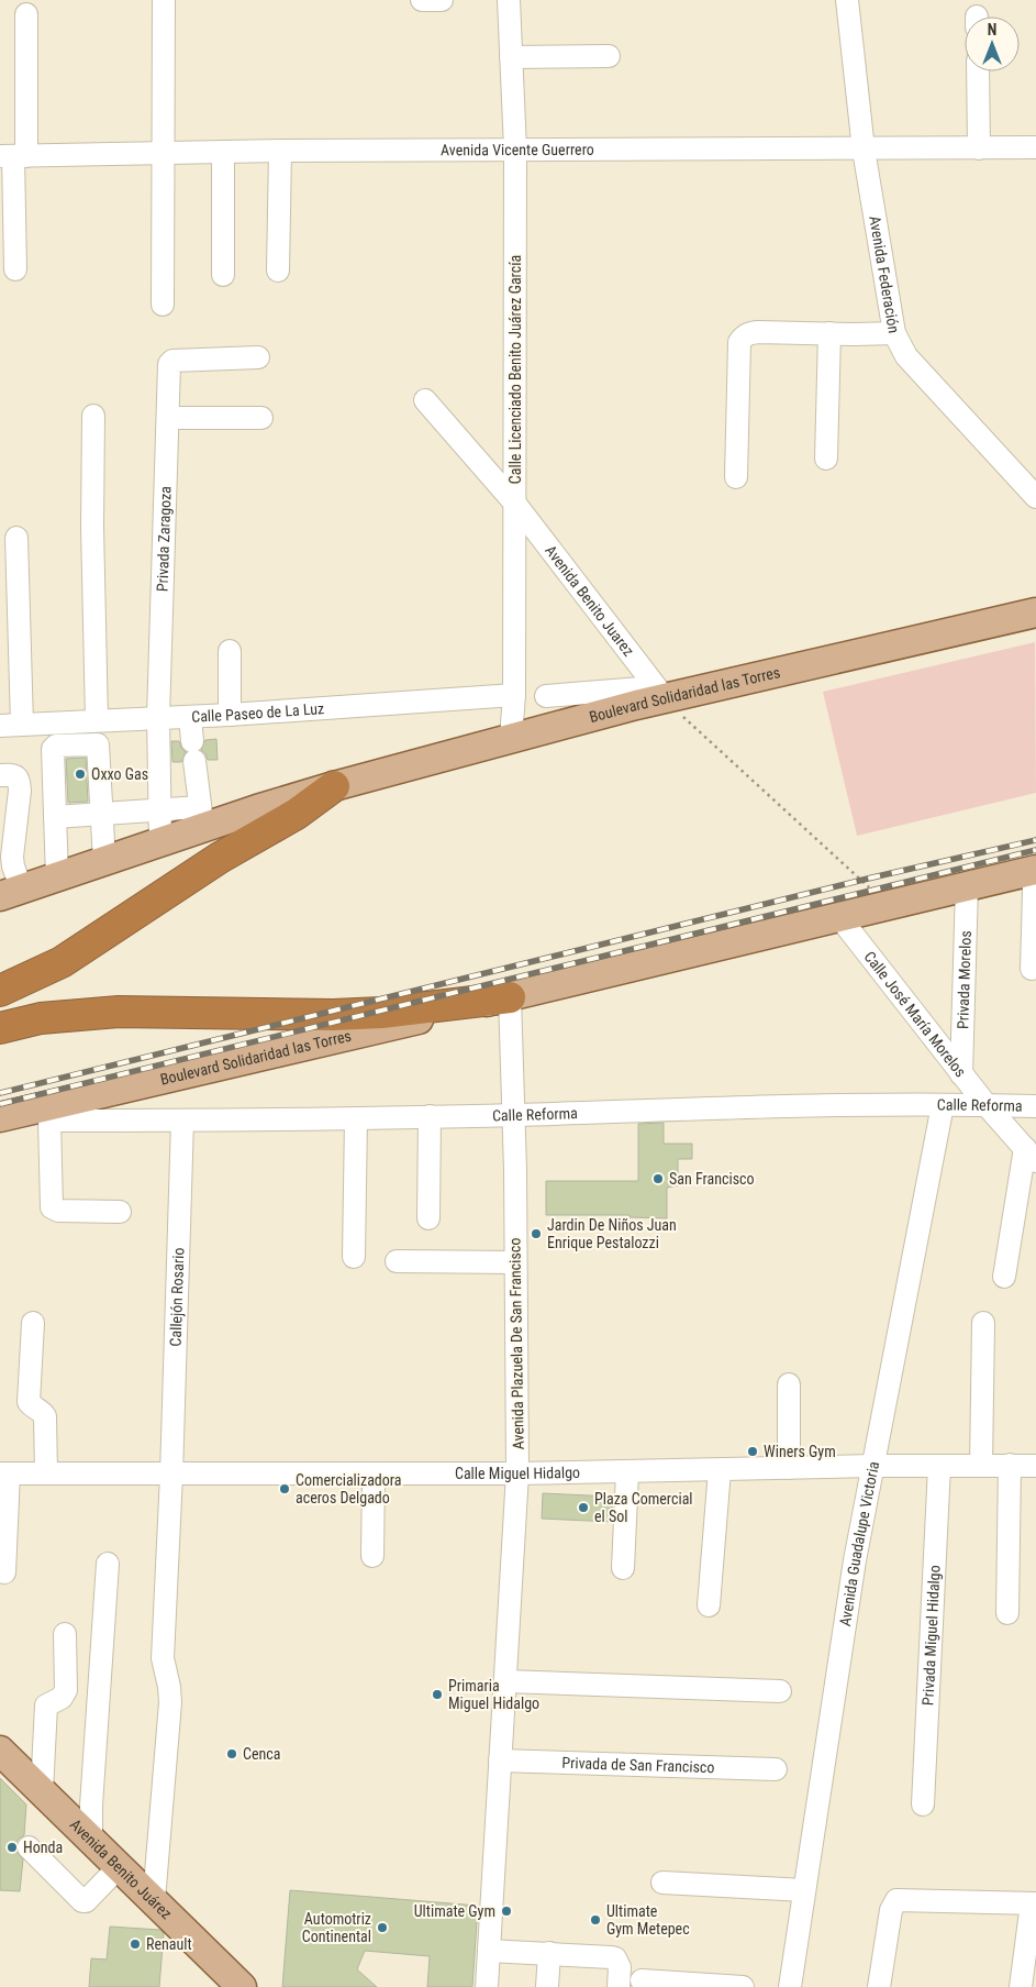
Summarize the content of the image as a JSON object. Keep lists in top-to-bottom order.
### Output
{
  "streets": {
    "highway": ["Boulevard Solidaridad las Torres"],
    "main road": ["Avenida Benito Juárez"],
    "street": [
      "Avenida Vicente Guerrero",
      "Avenida Federación",
      "Calle Licenciado Benito Juárez García",
      "Privada Zaragoza",
      "Avenida Benito Juarez",
      "Calle Paseo de La Luz",
      "Privada Morelos",
      "Calle José María Morelos",
      "Calle Reforma",
      "Callejón Rosario",
      "Avenida Plazuela De San Francisco",
      "Calle Miguel Hidalgo",
      "Avenida Guadalupe Victoria",
      "Privada Miguel Hidalgo",
      "Privada de San Francisco"
    ]
  },
  "crossings": [
    ["Avenida Vicente Guerrero", "Avenida Federación"],
    ["Avenida Vicente Guerrero", "Calle Licenciado Benito Juárez García"],
    ["Calle Licenciado Benito Juárez García", "Avenida Benito Juarez"],
    ["Calle Licenciado Benito Juárez García", "Boulevard Solidaridad las Torres"],
    ["Calle Licenciado Benito Juárez García", "Calle Paseo de La Luz"],
    ["Privada Zaragoza", "Boulevard Solidaridad las Torres"],
    ["Privada Zaragoza", "Calle Paseo de La Luz"],
    ["Avenida Benito Juarez", "Boulevard Solidaridad las Torres"],
    ["Boulevard Solidaridad las Torres", "Privada Morelos"],
    ["Boulevard Solidaridad las Torres", "Calle José María Morelos"],
    ["Boulevard Solidaridad las Torres", "Calle Reforma"],
    ["Boulevard Solidaridad las Torres", "Avenida Plazuela De San Francisco"],
    ["Privada Morelos", "Calle José María Morelos"],
    ["Calle José María Morelos", "Calle Reforma"],
    ["Calle Reforma", "Callejón Rosario"],
    ["Calle Reforma", "Avenida Plazuela De San Francisco"],
    ["Calle Reforma", "Avenida Guadalupe Victoria"],
    ["Callejón Rosario", "Calle Miguel Hidalgo"],
    ["Callejón Rosario", "Avenida Benito Juárez"],
    ["Avenida Plazuela De San Francisco", "Calle Miguel Hidalgo"],
    ["Avenida Plazuela De San Francisco", "Privada de San Francisco"],
    ["Calle Miguel Hidalgo", "Avenida Guadalupe Victoria"],
    ["Calle Miguel Hidalgo", "Privada Miguel Hidalgo"]
  ],
  "places": [
    "Oxxo Gas",
    "San Francisco",
    "Jardin De Niños Juan Enrique Pestalozzi",
    "Winers Gym",
    "Comercializadora aceros Delgado",
    "Plaza Comercial el Sol",
    "Primaria Miguel Hidalgo",
    "Cenca",
    "Honda",
    "Ultimate Gym",
    "Ultimate Gym Metepec",
    "Automotriz Continental",
    "Renault"
  ],
  "north": "top"
}
